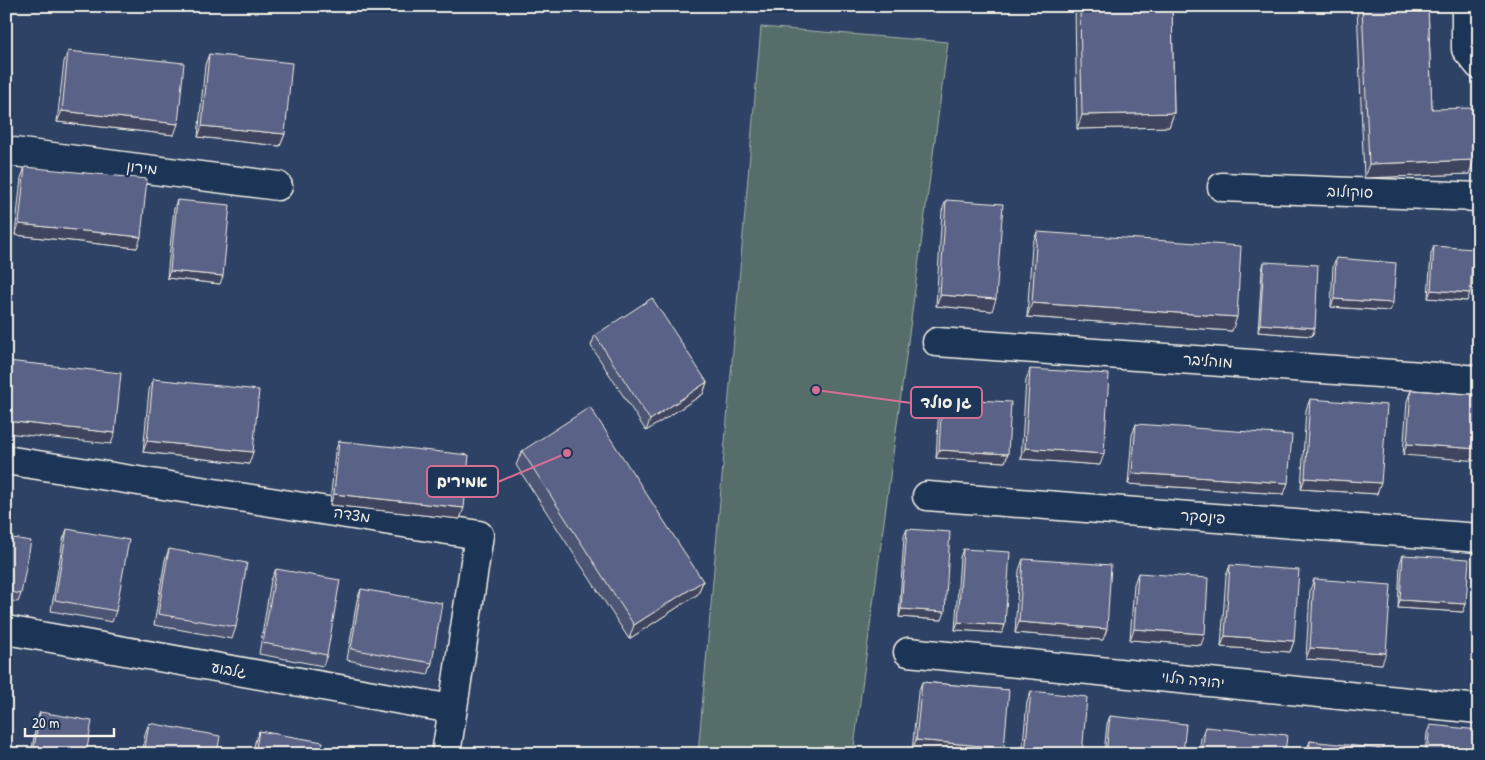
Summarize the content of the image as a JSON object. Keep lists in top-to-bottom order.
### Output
{
  "streets": {
    "street": [
      "מירון",
      "סוקולוב",
      "מוהליבר",
      "מצדה",
      "פינסקר",
      "גלבוע",
      "יהודה הלוי"
    ]
  },
  "crossings": [
    ["מצדה", "גלבוע"]
  ],
  "places": ["גן סולד", "אמירים"],
  "scale_bar": "20 m"
}
